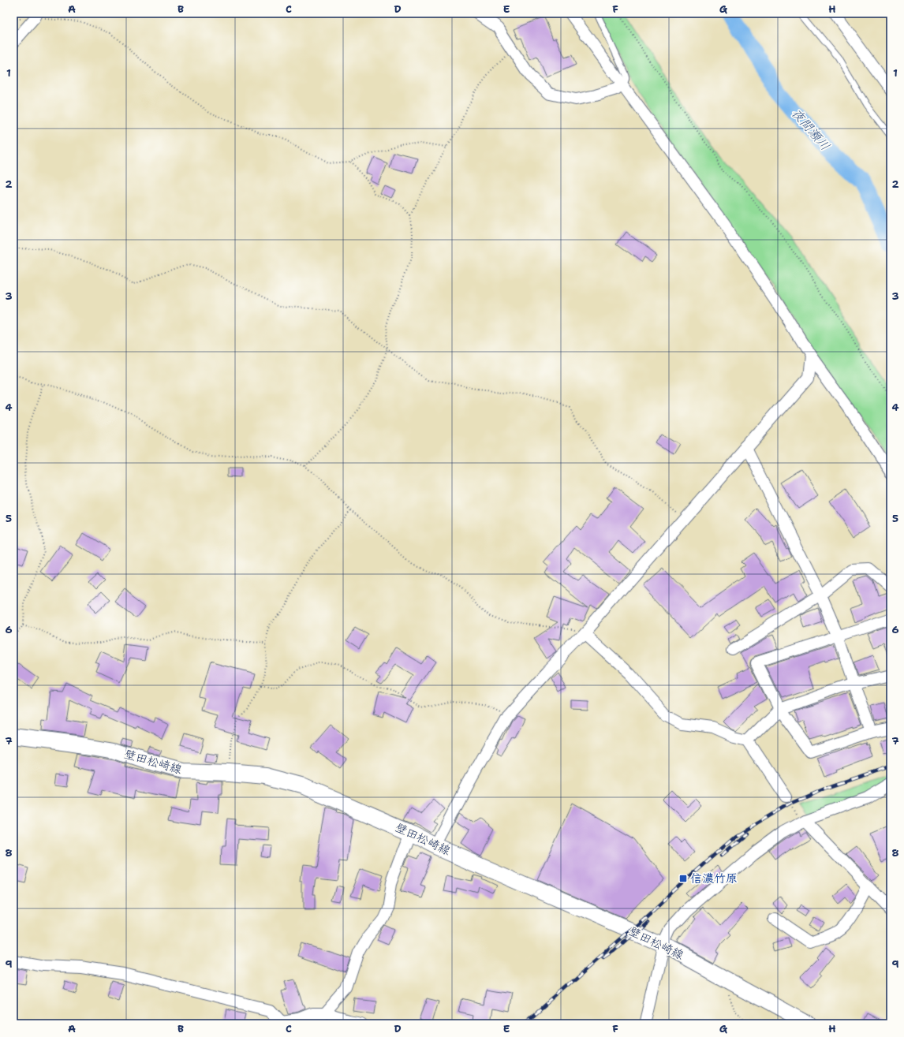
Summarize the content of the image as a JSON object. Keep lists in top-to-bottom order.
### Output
{
  "streets": {
    "main road": ["壁田松崎線"]
  },
  "water": ["夜間瀬川"],
  "places": {
    "transit": ["信濃竹原"]
  },
  "grid": {
    "columns": [
      "A",
      "B",
      "C",
      "D",
      "E",
      "F",
      "G",
      "H"
    ],
    "rows": [
      "1",
      "2",
      "3",
      "4",
      "5",
      "6",
      "7",
      "8",
      "9"
    ]
  }
}
